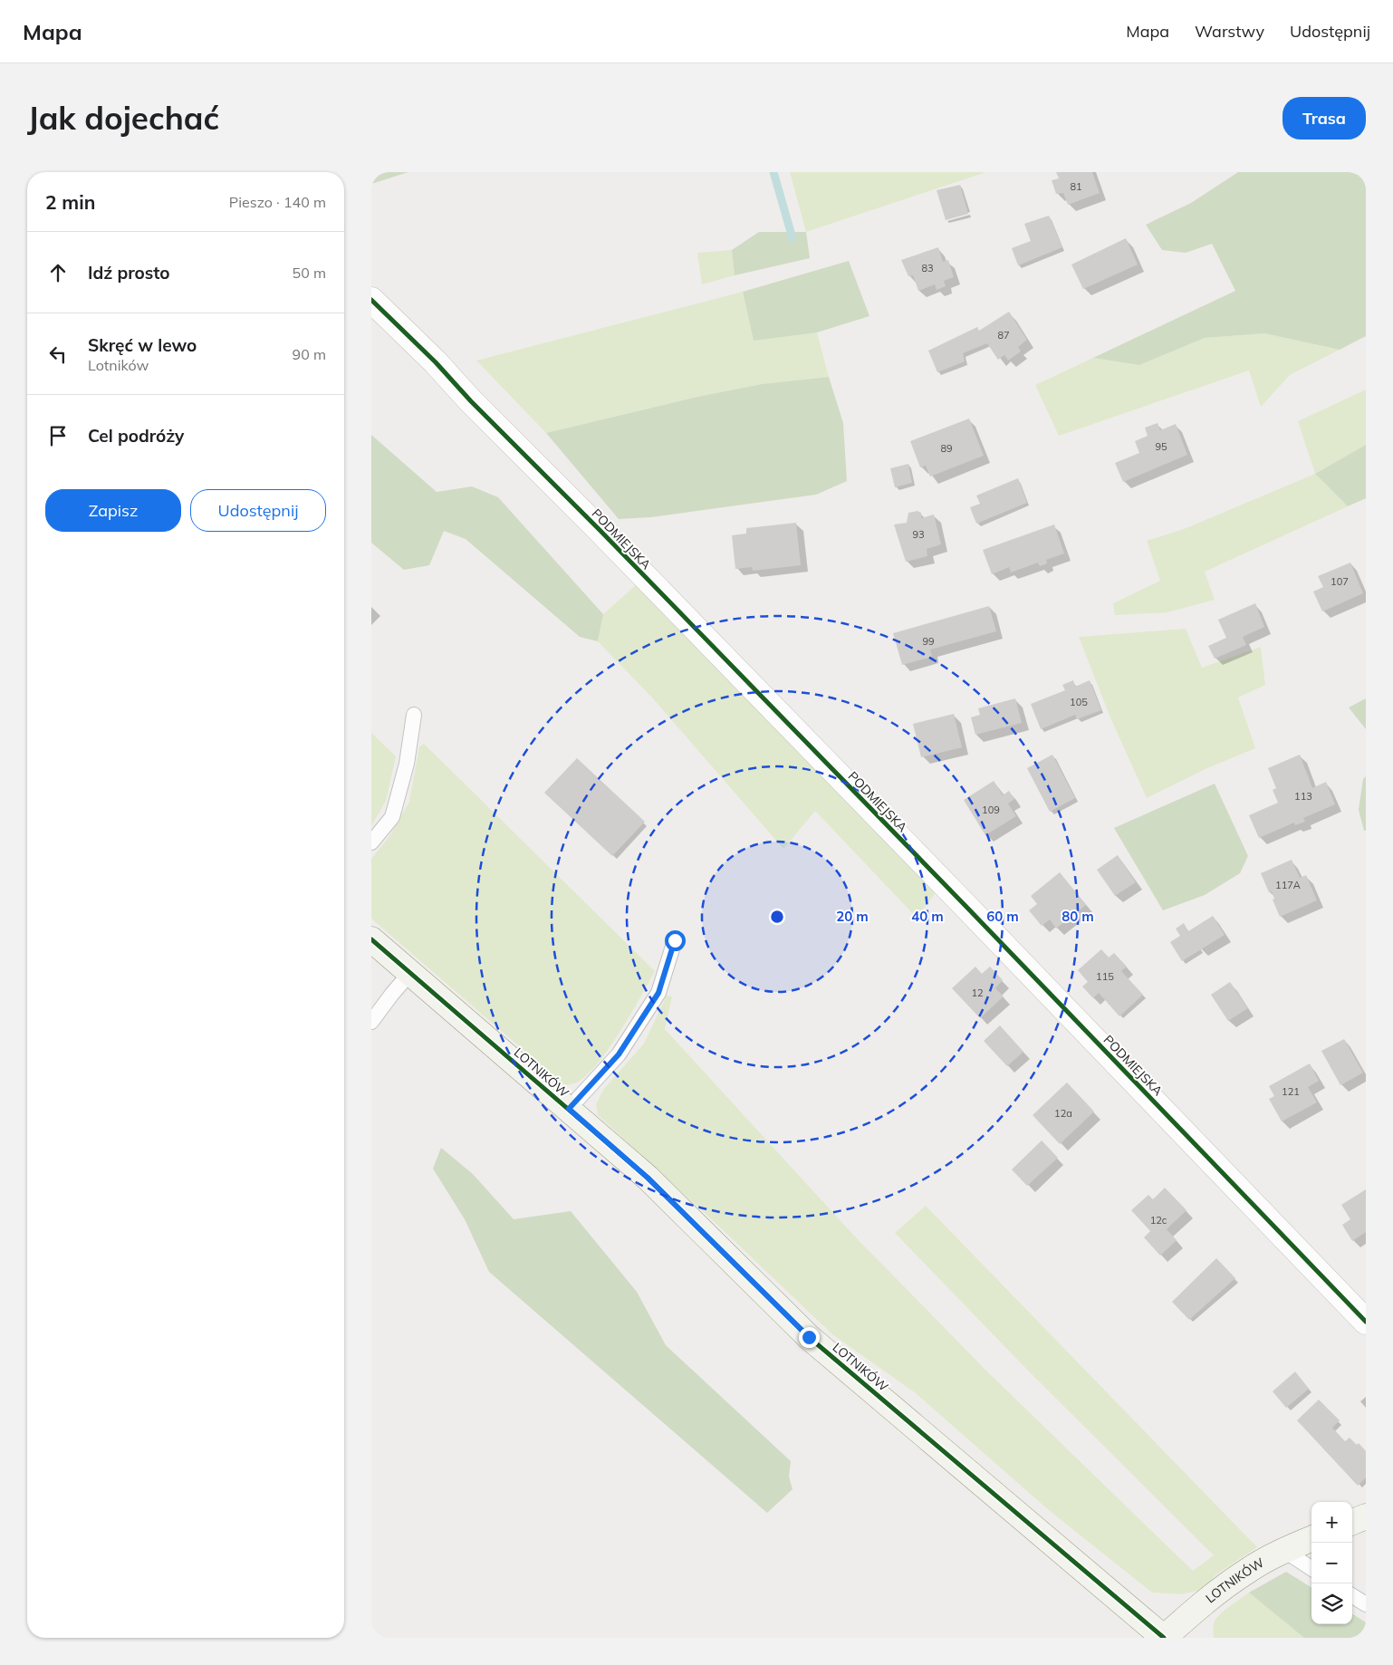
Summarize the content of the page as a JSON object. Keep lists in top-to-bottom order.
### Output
{
  "streets": {
    "street": ["PODMIEJSKA", "LOTNIKÓW"]
  },
  "house_numbers": [
    "81",
    "83",
    "87",
    "95",
    "89",
    "93",
    "107",
    "99",
    "105",
    "113",
    "109",
    "117A",
    "115",
    "12",
    "121",
    "12a",
    "12c"
  ],
  "page": {
    "header": "Mapa",
    "nav": ["Mapa", "Warstwy", "Udostępnij"],
    "buttons": [
      "Trasa",
      ["Zapisz", "Udostępnij"]
    ],
    "title": "Jak dojechać",
    "heading": ["2 min", "Pieszo · 140 m"],
    "list": [
      ["Idź prosto", "50 m"],
      ["Skręć w lewo", "Lotników", "90 m"],
      "Cel podróży"
    ],
    "map_buttons": ["+", "−"]
  },
  "rings": [
    "20 m",
    "40 m",
    "60 m",
    "80 m"
  ]
}
